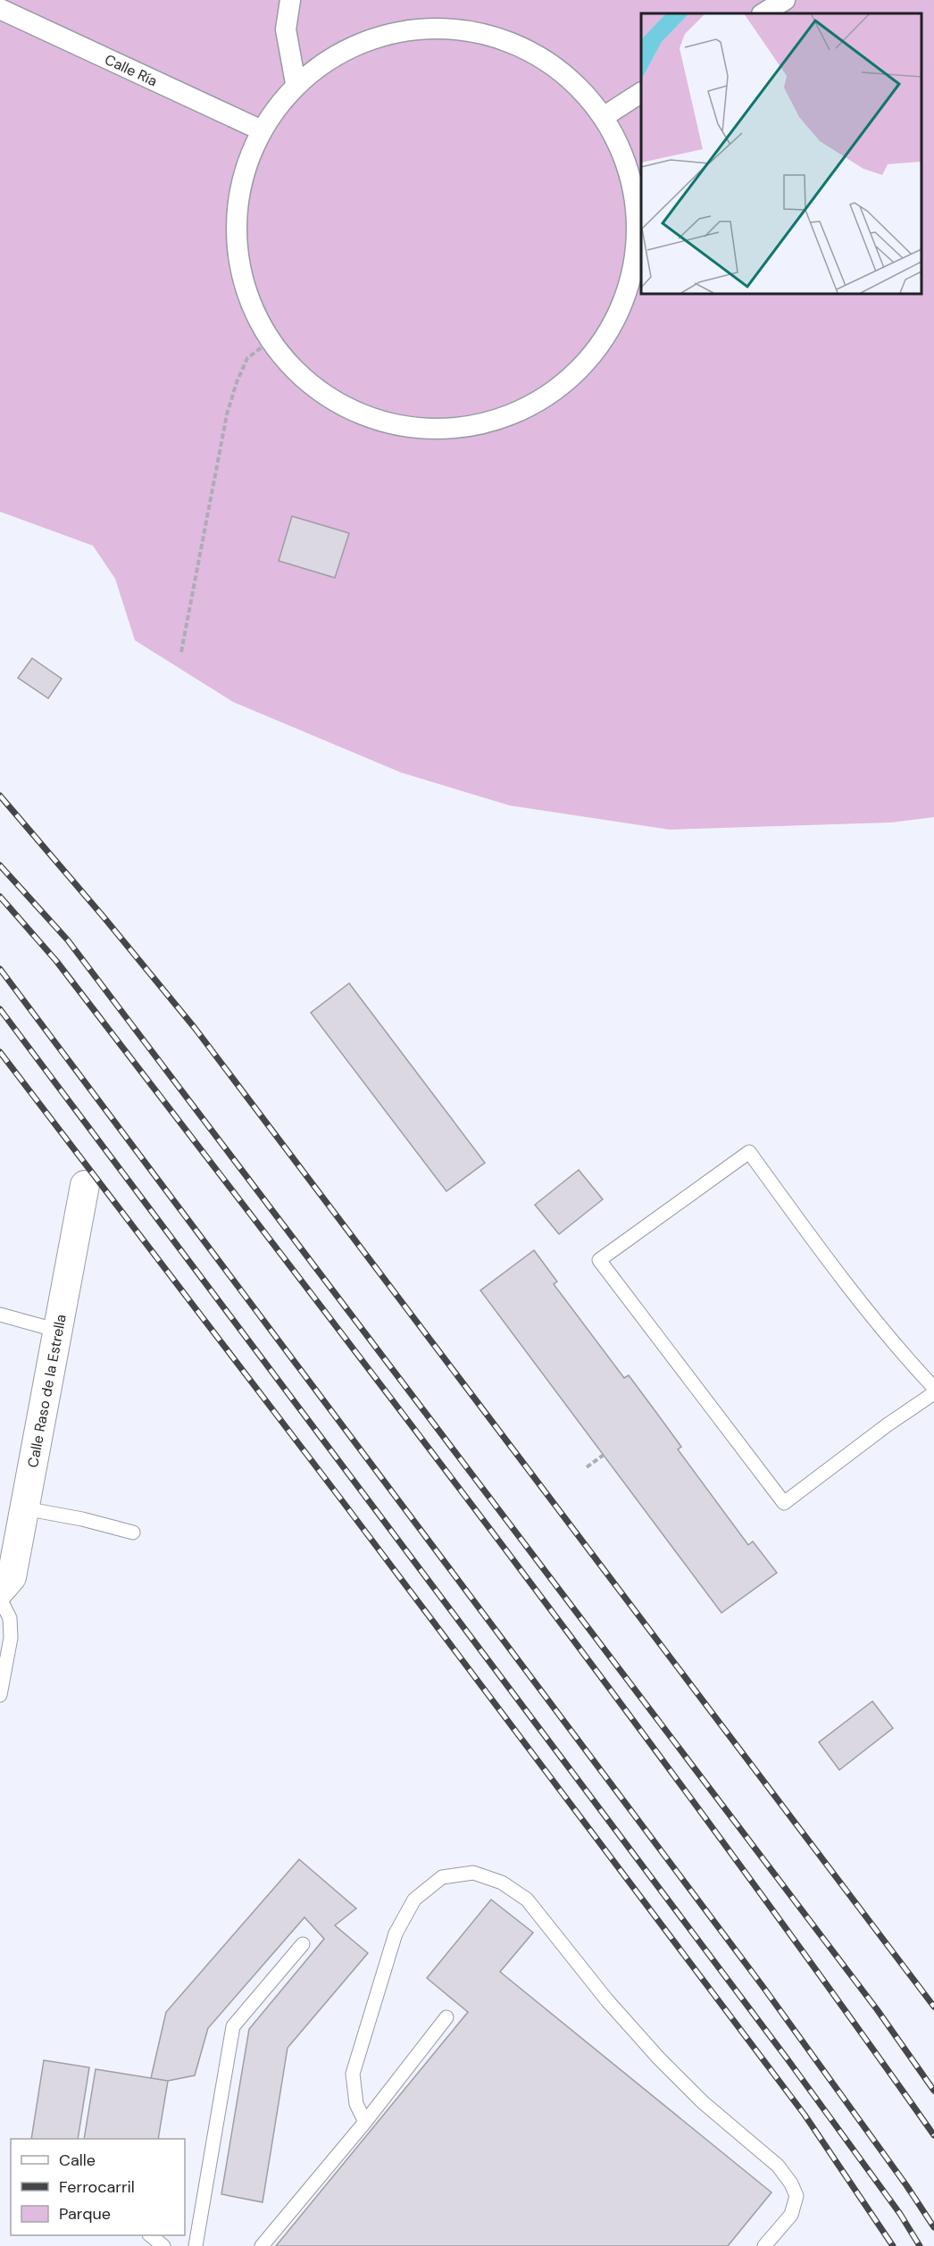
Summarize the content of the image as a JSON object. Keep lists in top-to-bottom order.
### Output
{
  "streets": {
    "street": ["Calle Ría", "Calle Raso de la Estrella"]
  },
  "legend": ["Calle", "Ferrocarril", "Parque"]
}
